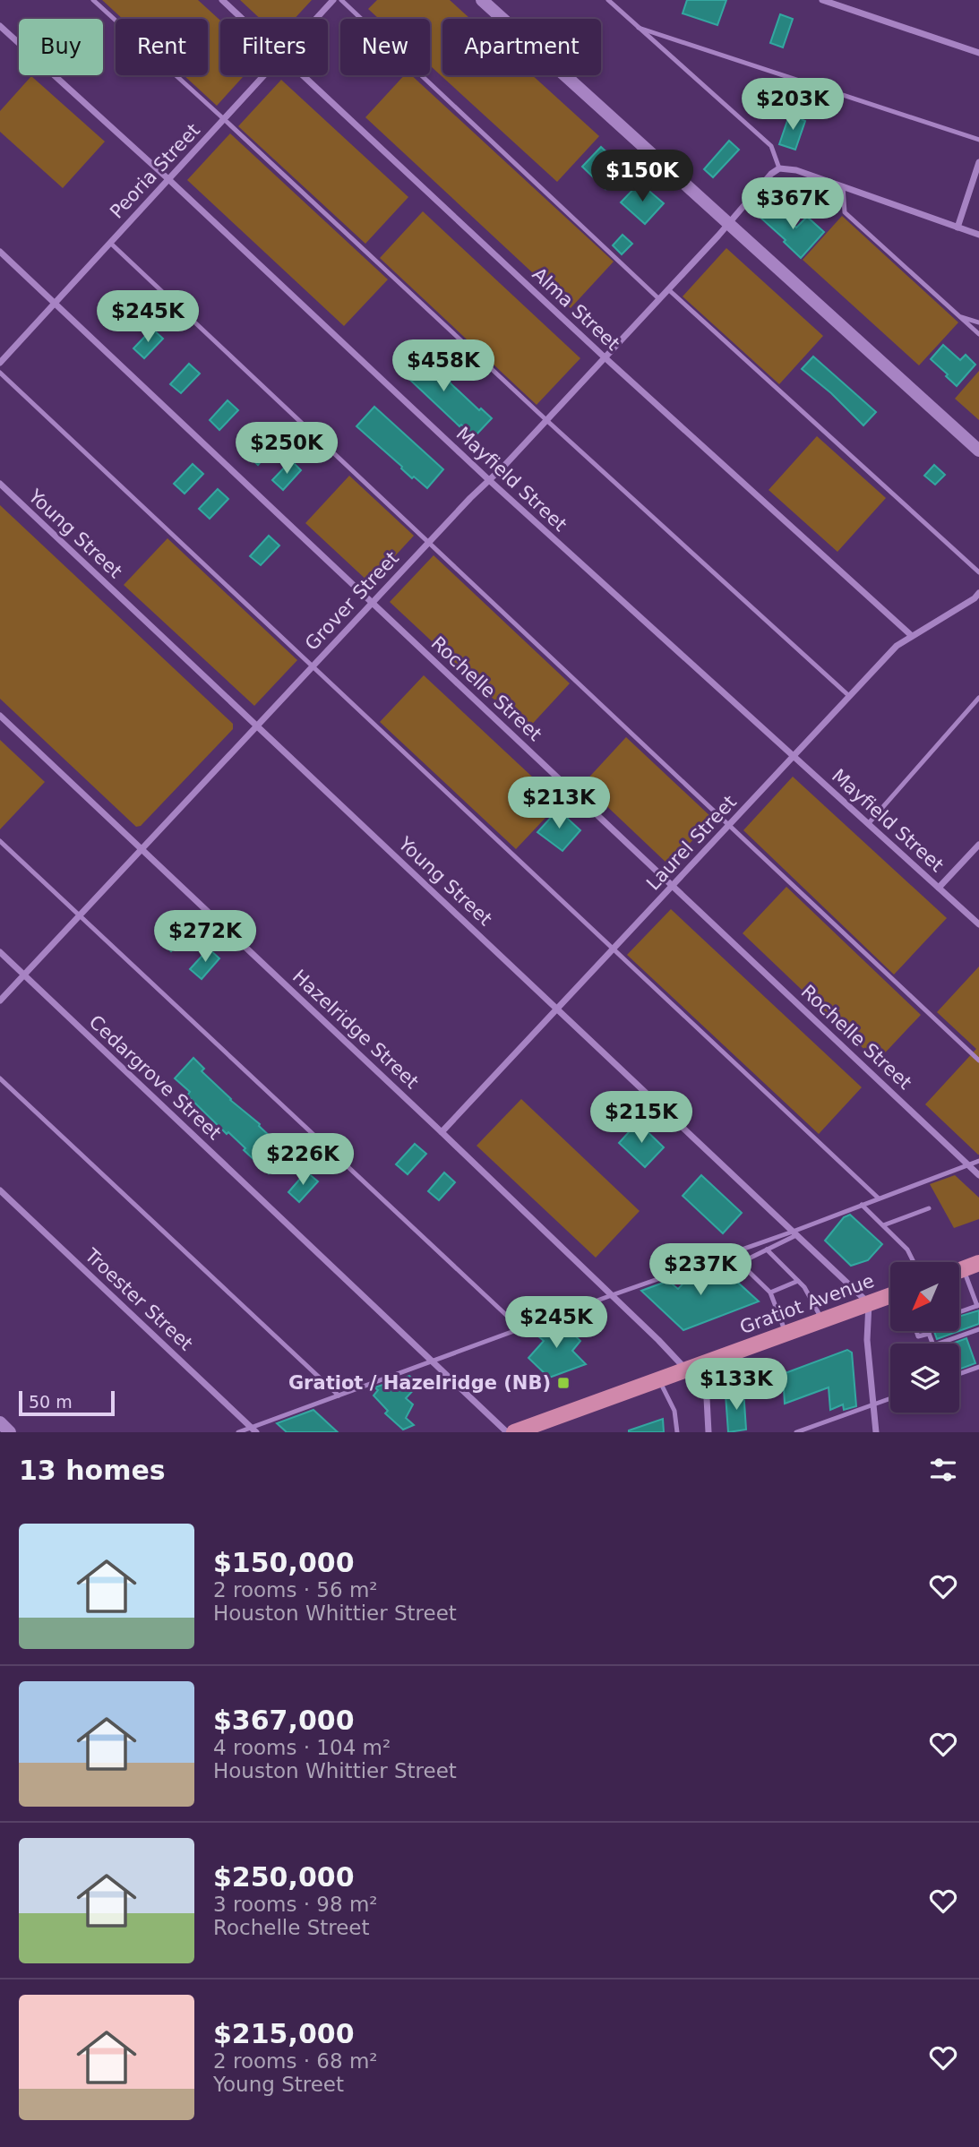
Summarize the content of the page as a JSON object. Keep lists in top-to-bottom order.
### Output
{
  "streets": {
    "main road": ["Gratiot Avenue"],
    "street": [
      "Peoria Street",
      "Alma Street",
      "Mayfield Street",
      "Young Street",
      "Grover Street",
      "Rochelle Street",
      "Laurel Street",
      "Hazelridge Street",
      "Cedargrove Street",
      "Troester Street"
    ]
  },
  "crossings": [
    ["Peoria Street", "Mayfield Street"],
    ["Peoria Street", "Rochelle Street"],
    ["Alma Street", "Grover Street"],
    ["Alma Street", "Laurel Street"],
    ["Mayfield Street", "Grover Street"],
    ["Mayfield Street", "Laurel Street"],
    ["Young Street", "Grover Street"],
    ["Young Street", "Laurel Street"],
    ["Young Street", "Gratiot Avenue"],
    ["Grover Street", "Rochelle Street"],
    ["Grover Street", "Hazelridge Street"],
    ["Grover Street", "Cedargrove Street"],
    ["Rochelle Street", "Laurel Street"],
    ["Laurel Street", "Hazelridge Street"],
    ["Hazelridge Street", "Gratiot Avenue"]
  ],
  "places": {
    "transit": ["Gratiot / Hazelridge (NB)"]
  },
  "scale_bar": "50 m",
  "north": "bottom left",
  "page": {
    "chip": [
      "Buy",
      "Rent",
      "Filters",
      "New",
      "Apartment"
    ],
    "price": [
      "$203K",
      "$150K",
      "$367K",
      "$245K",
      "$458K",
      "$250K",
      "$213K",
      "$272K",
      "$215K",
      "$226K",
      "$237K",
      "$245K",
      "$133K"
    ],
    "scale": "50 m",
    "heading": "13 homes",
    "list": [
      {
        "name": "$150,000",
        "note": "2 rooms · 56 m² · Houston Whittier Street"
      },
      {
        "name": "$367,000",
        "note": "4 rooms · 104 m² · Houston Whittier Street"
      },
      {
        "name": "$250,000",
        "note": "3 rooms · 98 m² · Rochelle Street"
      },
      {
        "name": "$215,000",
        "note": "2 rooms · 68 m² · Young Street"
      }
    ]
  }
}
